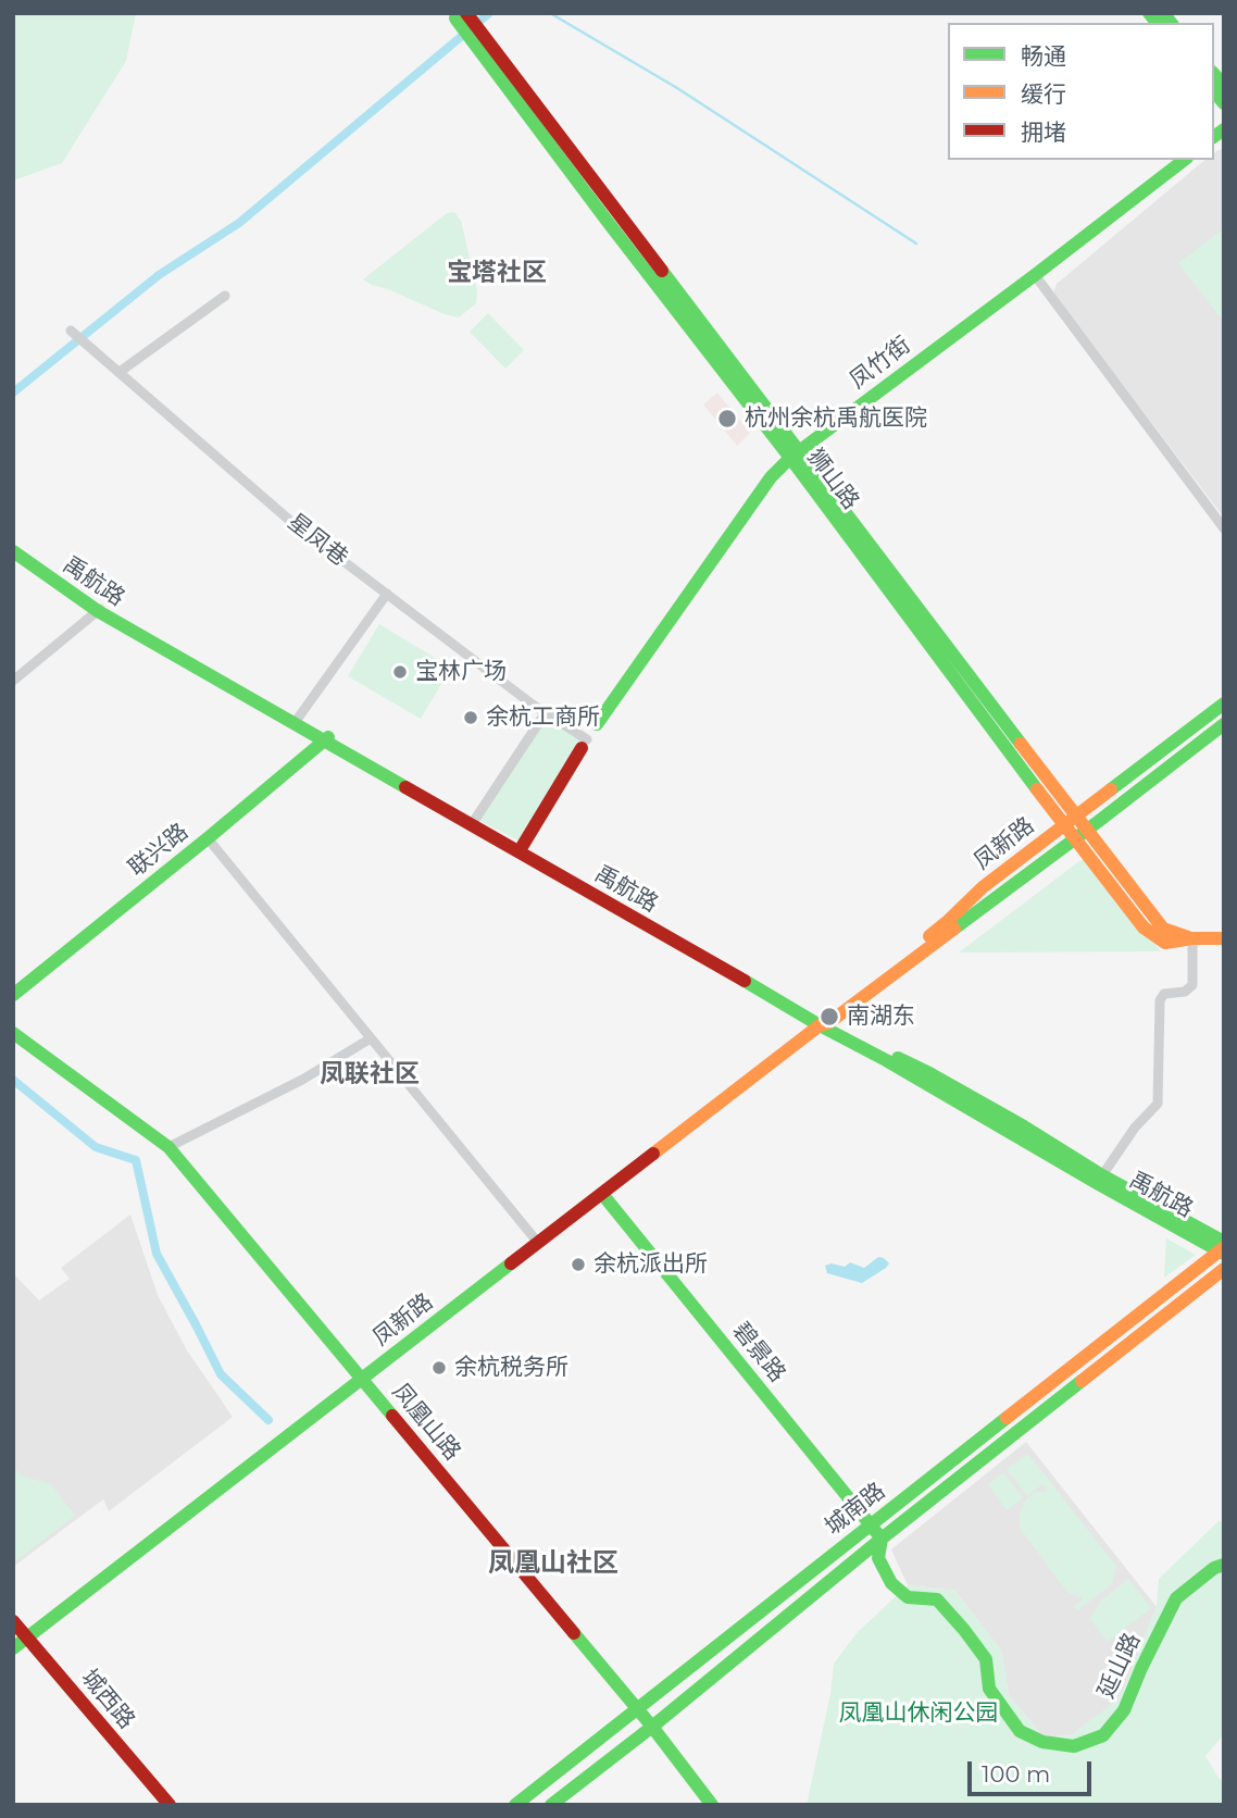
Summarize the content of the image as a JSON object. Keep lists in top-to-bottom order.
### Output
{
  "streets": {
    "main road": [
      "凤竹街",
      "狮山路",
      "禹航路",
      "凤新路",
      "联兴路",
      "碧景路",
      "凤凰山路",
      "城南路",
      "延山路",
      "城西路"
    ],
    "street": ["星凤巷"]
  },
  "crossings": [
    ["凤竹街", "狮山路"],
    ["狮山路", "凤新路"],
    ["禹航路", "凤新路"],
    ["禹航路", "联兴路"],
    ["禹航路", "城南路"],
    ["凤新路", "碧景路"],
    ["凤新路", "凤凰山路"],
    ["凤新路", "城西路"],
    ["碧景路", "城南路"],
    ["碧景路", "延山路"],
    ["凤凰山路", "城南路"],
    ["城南路", "延山路"]
  ],
  "districts": ["宝塔社区", "凤联社区", "凤凰山社区"],
  "parks": ["凤凰山休闲公园"],
  "places": [
    "杭州余杭禹航医院",
    "宝林广场",
    "余杭工商所",
    "南湖东",
    "余杭派出所",
    "余杭税务所"
  ],
  "legend": ["畅通", "缓行", "拥堵"],
  "scale_bar": "100 m"
}
